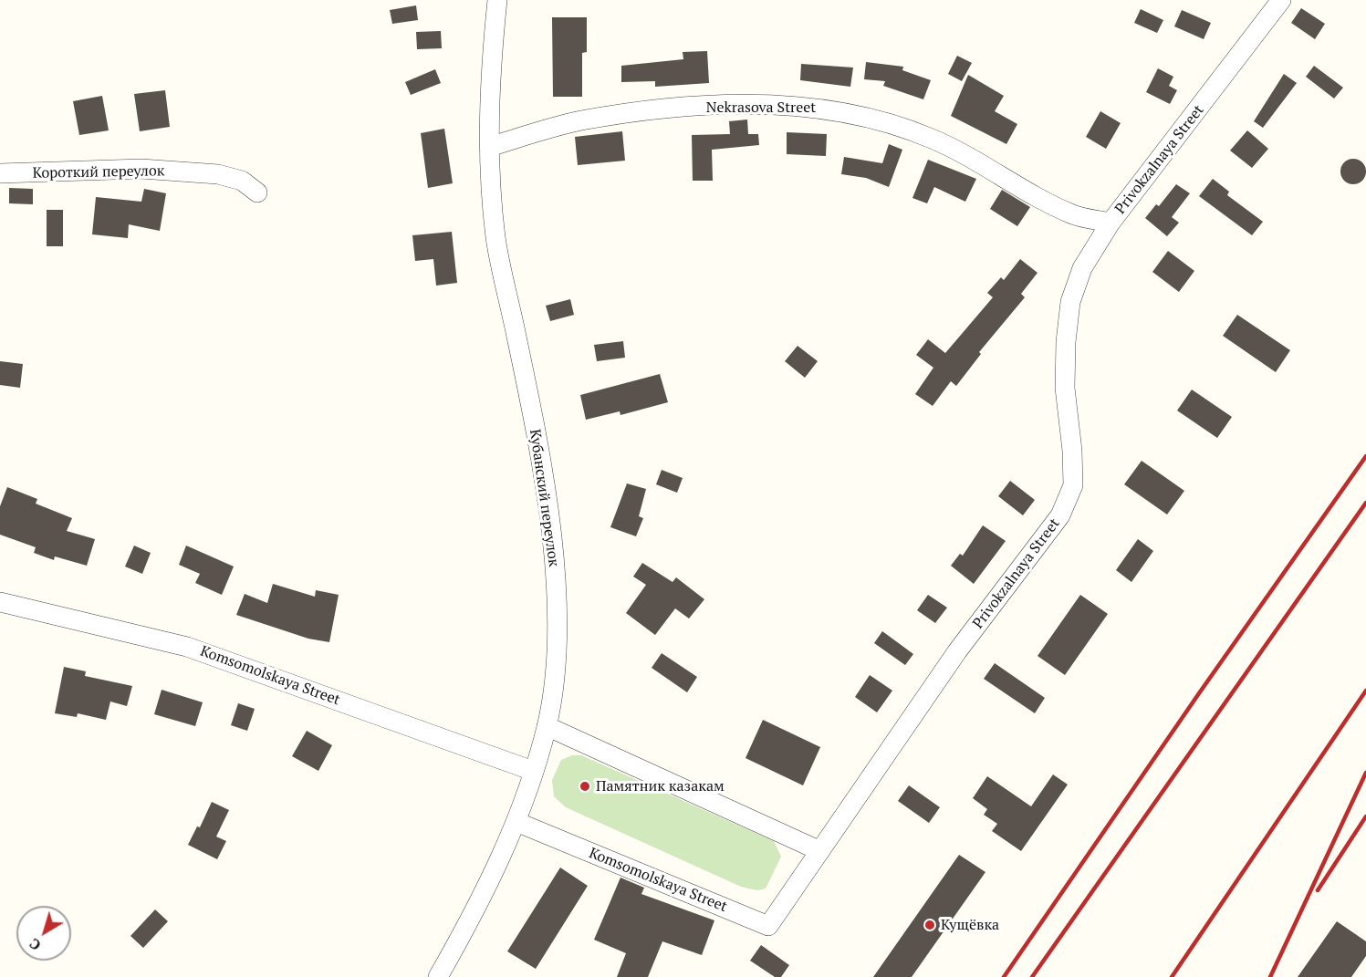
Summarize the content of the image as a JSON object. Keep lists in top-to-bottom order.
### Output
{
  "streets": {
    "street": [
      "Nekrasova Street",
      "Privokzalnaya Street",
      "Короткий переулок",
      "Кубанский переулок",
      "Komsomolskaya Street"
    ]
  },
  "crossings": [
    ["Nekrasova Street", "Privokzalnaya Street"],
    ["Nekrasova Street", "Кубанский переулок"],
    ["Privokzalnaya Street", "Komsomolskaya Street"],
    ["Кубанский переулок", "Komsomolskaya Street"]
  ],
  "places": ["Памятник казакам", "Кущёвка"],
  "north": "bottom left"
}
